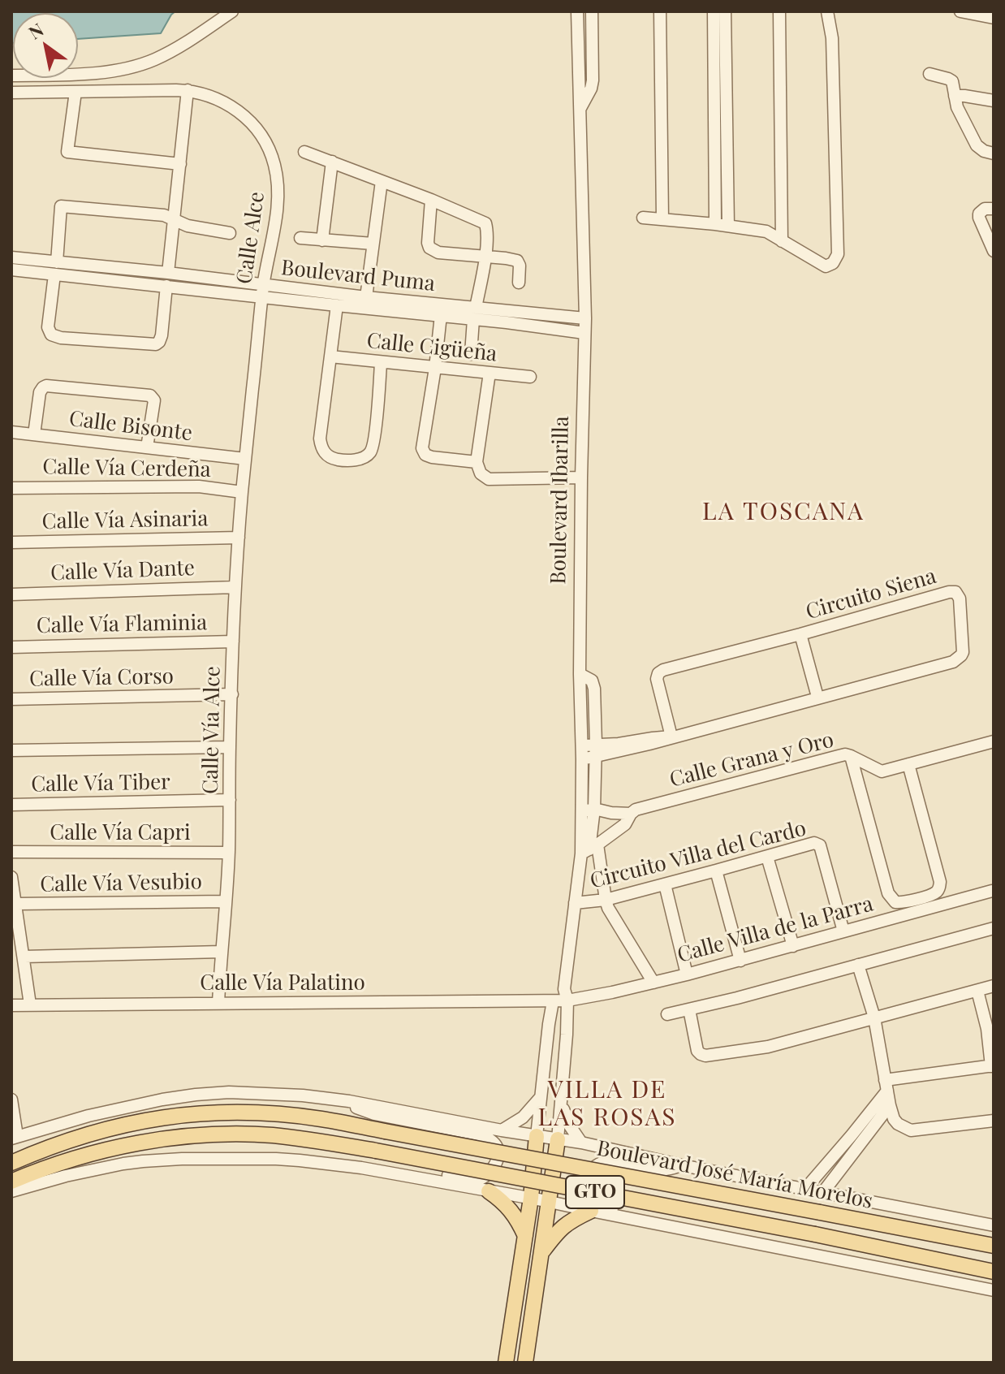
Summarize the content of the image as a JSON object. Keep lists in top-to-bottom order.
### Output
{
  "streets": {
    "main road": ["Boulevard José María Morelos", "GTO"],
    "street": [
      "Calle Alce",
      "Boulevard Puma",
      "Calle Cigüeña",
      "Calle Bisonte",
      "Calle Vía Cerdeña",
      "Boulevard Ibarilla",
      "Calle Vía Asinaria",
      "Calle Vía Dante",
      "Circuito Siena",
      "Calle Vía Flaminia",
      "Calle Vía Corso",
      "Calle Vía Alce",
      "Calle Grana y Oro",
      "Calle Vía Tiber",
      "Calle Vía Capri",
      "Circuito Villa del Cardo",
      "Calle Vía Vesubio",
      "Calle Villa de la Parra",
      "Calle Vía Palatino"
    ]
  },
  "crossings": [
    ["Calle Alce", "Boulevard Puma"],
    ["Calle Alce", "Calle Bisonte"],
    ["Calle Alce", "Calle Vía Alce"],
    ["Boulevard Puma", "Boulevard Ibarilla"],
    ["Calle Bisonte", "Calle Vía Alce"],
    ["Calle Vía Cerdeña", "Calle Vía Alce"],
    ["Boulevard Ibarilla", "Circuito Siena"],
    ["Boulevard Ibarilla", "Calle Grana y Oro"],
    ["Boulevard Ibarilla", "Circuito Villa del Cardo"],
    ["Boulevard Ibarilla", "Calle Villa de la Parra"],
    ["Calle Vía Asinaria", "Calle Vía Alce"],
    ["Calle Vía Dante", "Calle Vía Alce"],
    ["Calle Vía Flaminia", "Calle Vía Alce"],
    ["Calle Vía Corso", "Calle Vía Alce"],
    ["Calle Vía Alce", "Calle Vía Tiber"],
    ["Calle Vía Alce", "Calle Vía Capri"],
    ["Calle Vía Alce", "Calle Vía Vesubio"],
    ["Calle Vía Alce", "Calle Vía Palatino"],
    ["Circuito Villa del Cardo", "Calle Villa de la Parra"],
    ["Calle Villa de la Parra", "Calle Vía Palatino"]
  ],
  "districts": ["LA TOSCANA", "VILLA DE LAS ROSAS"],
  "north": "top left"
}
